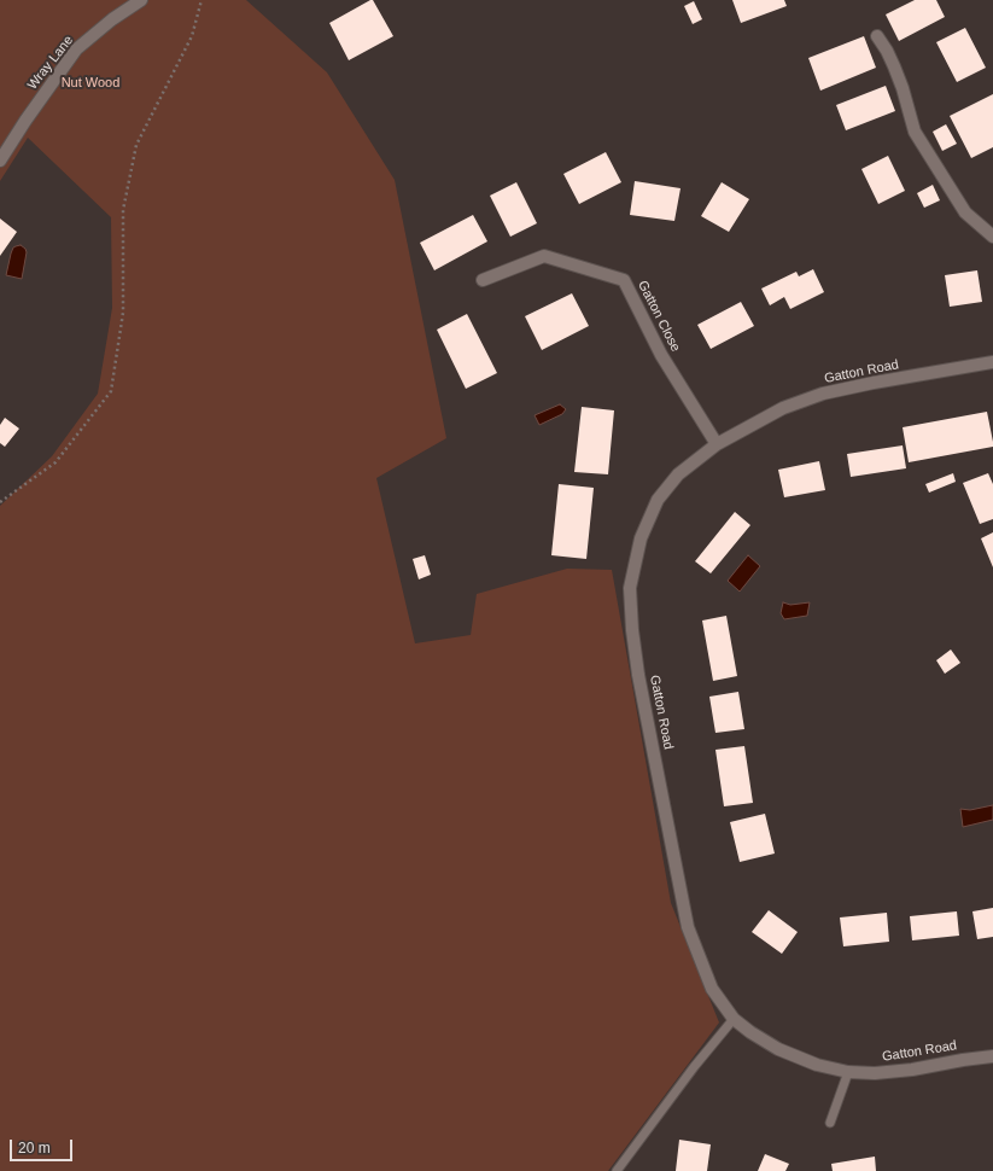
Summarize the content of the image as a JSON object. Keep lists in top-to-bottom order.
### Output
{
  "streets": {
    "street": ["Wray Lane", "Gatton Close", "Gatton Road"]
  },
  "crossings": [
    ["Gatton Close", "Gatton Road"]
  ],
  "parks": ["Nut Wood"],
  "scale_bar": "20 m"
}
